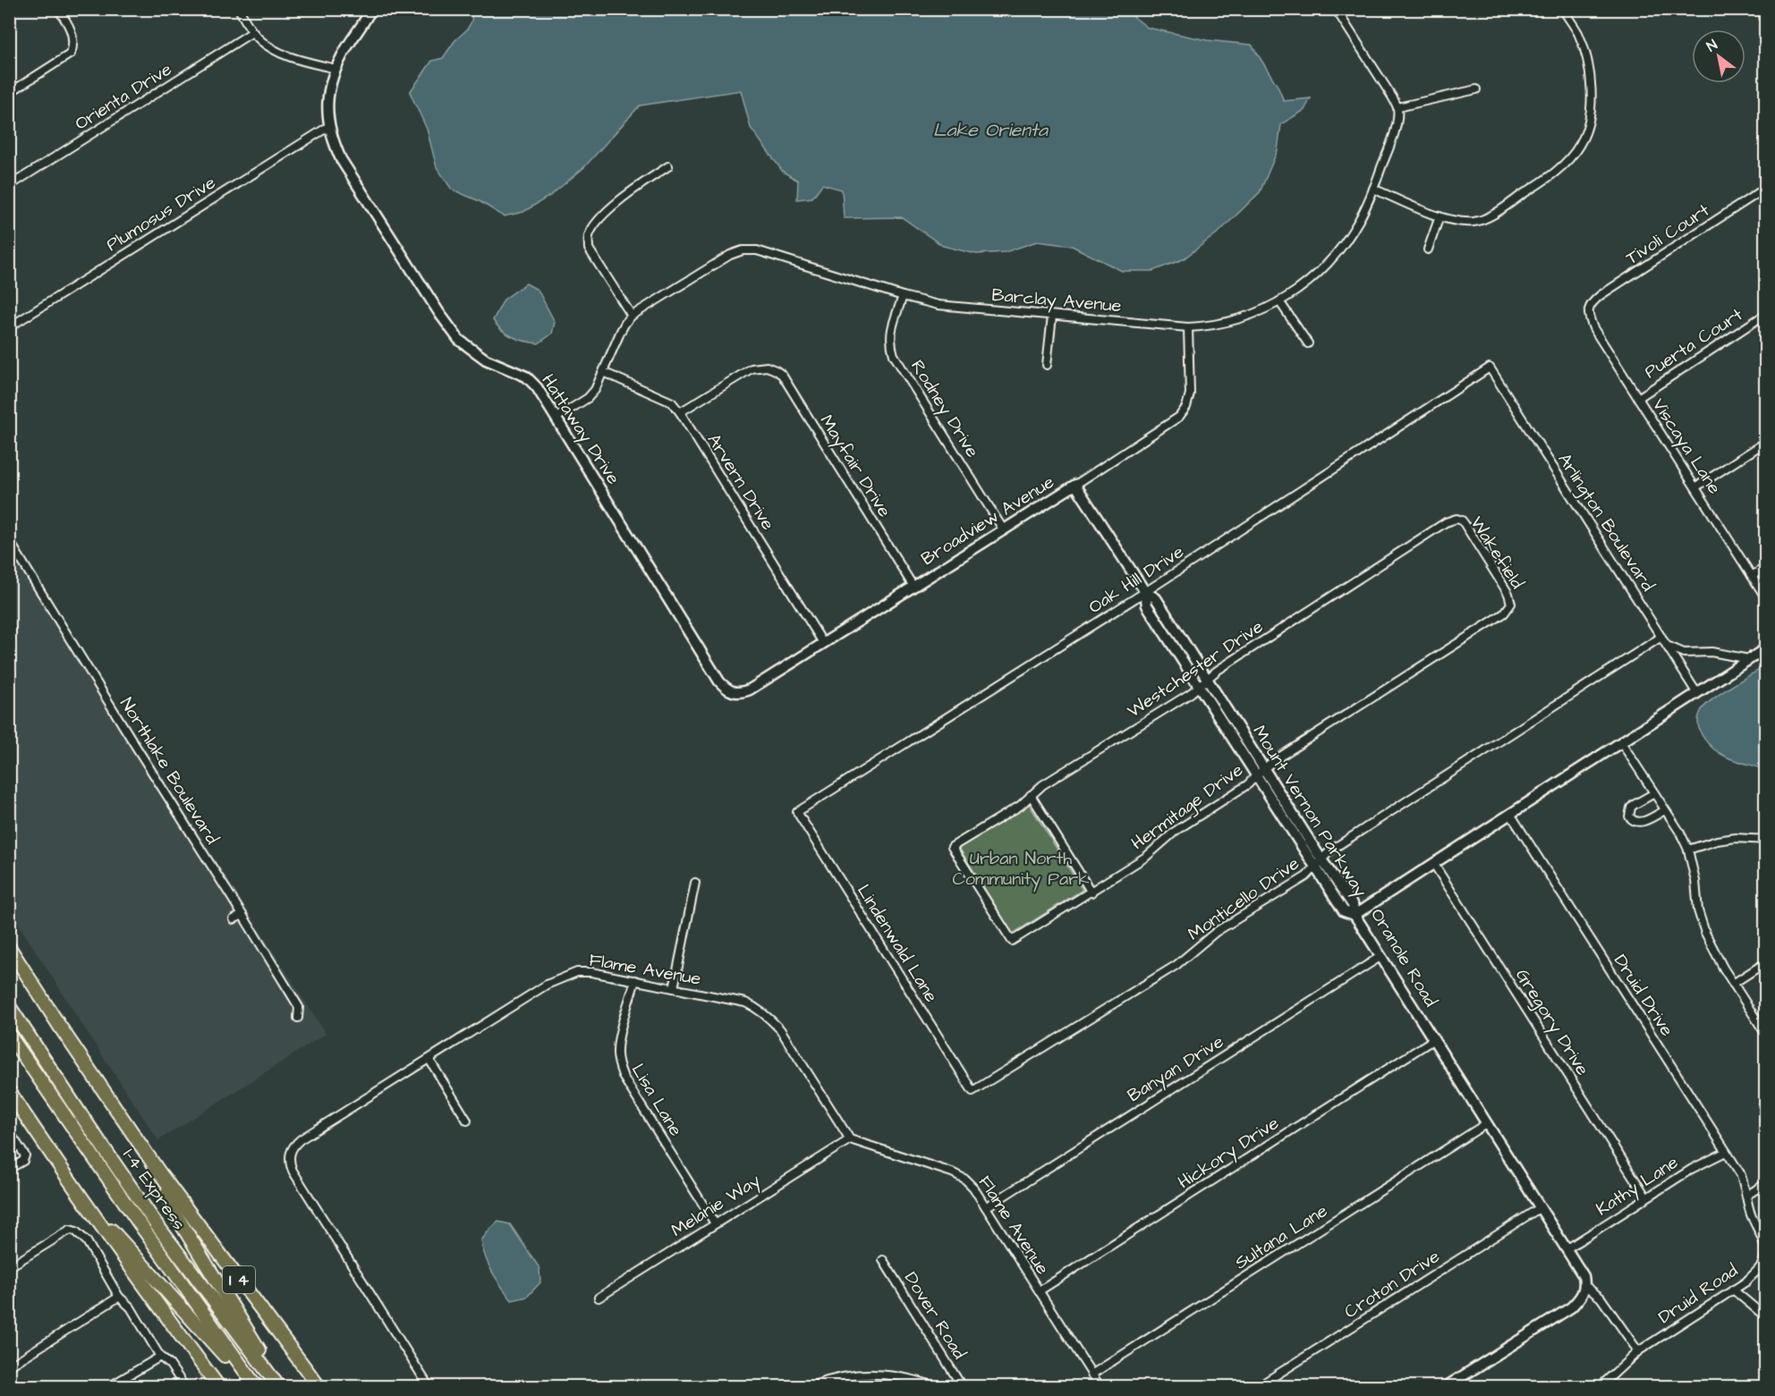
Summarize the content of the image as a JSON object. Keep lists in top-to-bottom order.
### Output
{
  "streets": {
    "highway": ["I-4 Express", "I 4"],
    "street": [
      "Orienta Drive",
      "Plumosus Drive",
      "Tivoli Court",
      "Barclay Avenue",
      "Puerta Court",
      "Rodney Drive",
      "Hattaway Drive",
      "Viscaya Lane",
      "Mayfair Drive",
      "Arvern Drive",
      "Broadview Avenue",
      "Arlington Boulevard",
      "Wakefield",
      "Oak Hill Drive",
      "Westchester Drive",
      "Northlake Boulevard",
      "Hermitage Drive",
      "Mount Vernon Parkway",
      "Monticello Drive",
      "Lindenwald Lane",
      "Oranole Road",
      "Flame Avenue",
      "Druid Drive",
      "Gregory Drive",
      "Banyan Drive",
      "Lisa Lane",
      "Hickory Drive",
      "Kathy Lane",
      "Melanie Way",
      "Sultana Lane",
      "Croton Drive",
      "Druid Road",
      "Dover Road"
    ]
  },
  "crossings": [
    ["Plumosus Drive", "Hattaway Drive"],
    ["Tivoli Court", "Viscaya Lane"],
    ["Barclay Avenue", "Rodney Drive"],
    ["Barclay Avenue", "Hattaway Drive"],
    ["Barclay Avenue", "Arvern Drive"],
    ["Barclay Avenue", "Broadview Avenue"],
    ["Puerta Court", "Viscaya Lane"],
    ["Rodney Drive", "Broadview Avenue"],
    ["Hattaway Drive", "Broadview Avenue"],
    ["Mayfair Drive", "Arvern Drive"],
    ["Mayfair Drive", "Broadview Avenue"],
    ["Arvern Drive", "Broadview Avenue"],
    ["Broadview Avenue", "Mount Vernon Parkway"],
    ["Arlington Boulevard", "Oak Hill Drive"],
    ["Arlington Boulevard", "Monticello Drive"],
    ["Arlington Boulevard", "Oranole Road"],
    ["Wakefield", "Westchester Drive"],
    ["Wakefield", "Hermitage Drive"],
    ["Oak Hill Drive", "Mount Vernon Parkway"],
    ["Oak Hill Drive", "Lindenwald Lane"],
    ["Westchester Drive", "Hermitage Drive"],
    ["Westchester Drive", "Mount Vernon Parkway"],
    ["Hermitage Drive", "Mount Vernon Parkway"],
    ["Mount Vernon Parkway", "Monticello Drive"],
    ["Mount Vernon Parkway", "Oranole Road"],
    ["Monticello Drive", "Lindenwald Lane"],
    ["Oranole Road", "Druid Drive"],
    ["Oranole Road", "Gregory Drive"],
    ["Oranole Road", "Banyan Drive"],
    ["Oranole Road", "Hickory Drive"],
    ["Oranole Road", "Kathy Lane"],
    ["Oranole Road", "Sultana Lane"],
    ["Oranole Road", "Croton Drive"],
    ["Flame Avenue", "Banyan Drive"],
    ["Flame Avenue", "Lisa Lane"],
    ["Flame Avenue", "Hickory Drive"],
    ["Flame Avenue", "Melanie Way"],
    ["Flame Avenue", "Sultana Lane"],
    ["Druid Drive", "Kathy Lane"],
    ["Druid Drive", "Druid Road"],
    ["Gregory Drive", "Kathy Lane"],
    ["Lisa Lane", "Melanie Way"]
  ],
  "water": ["Lake Orienta"],
  "parks": ["Urban North Community Park"],
  "north": "top left"
}
